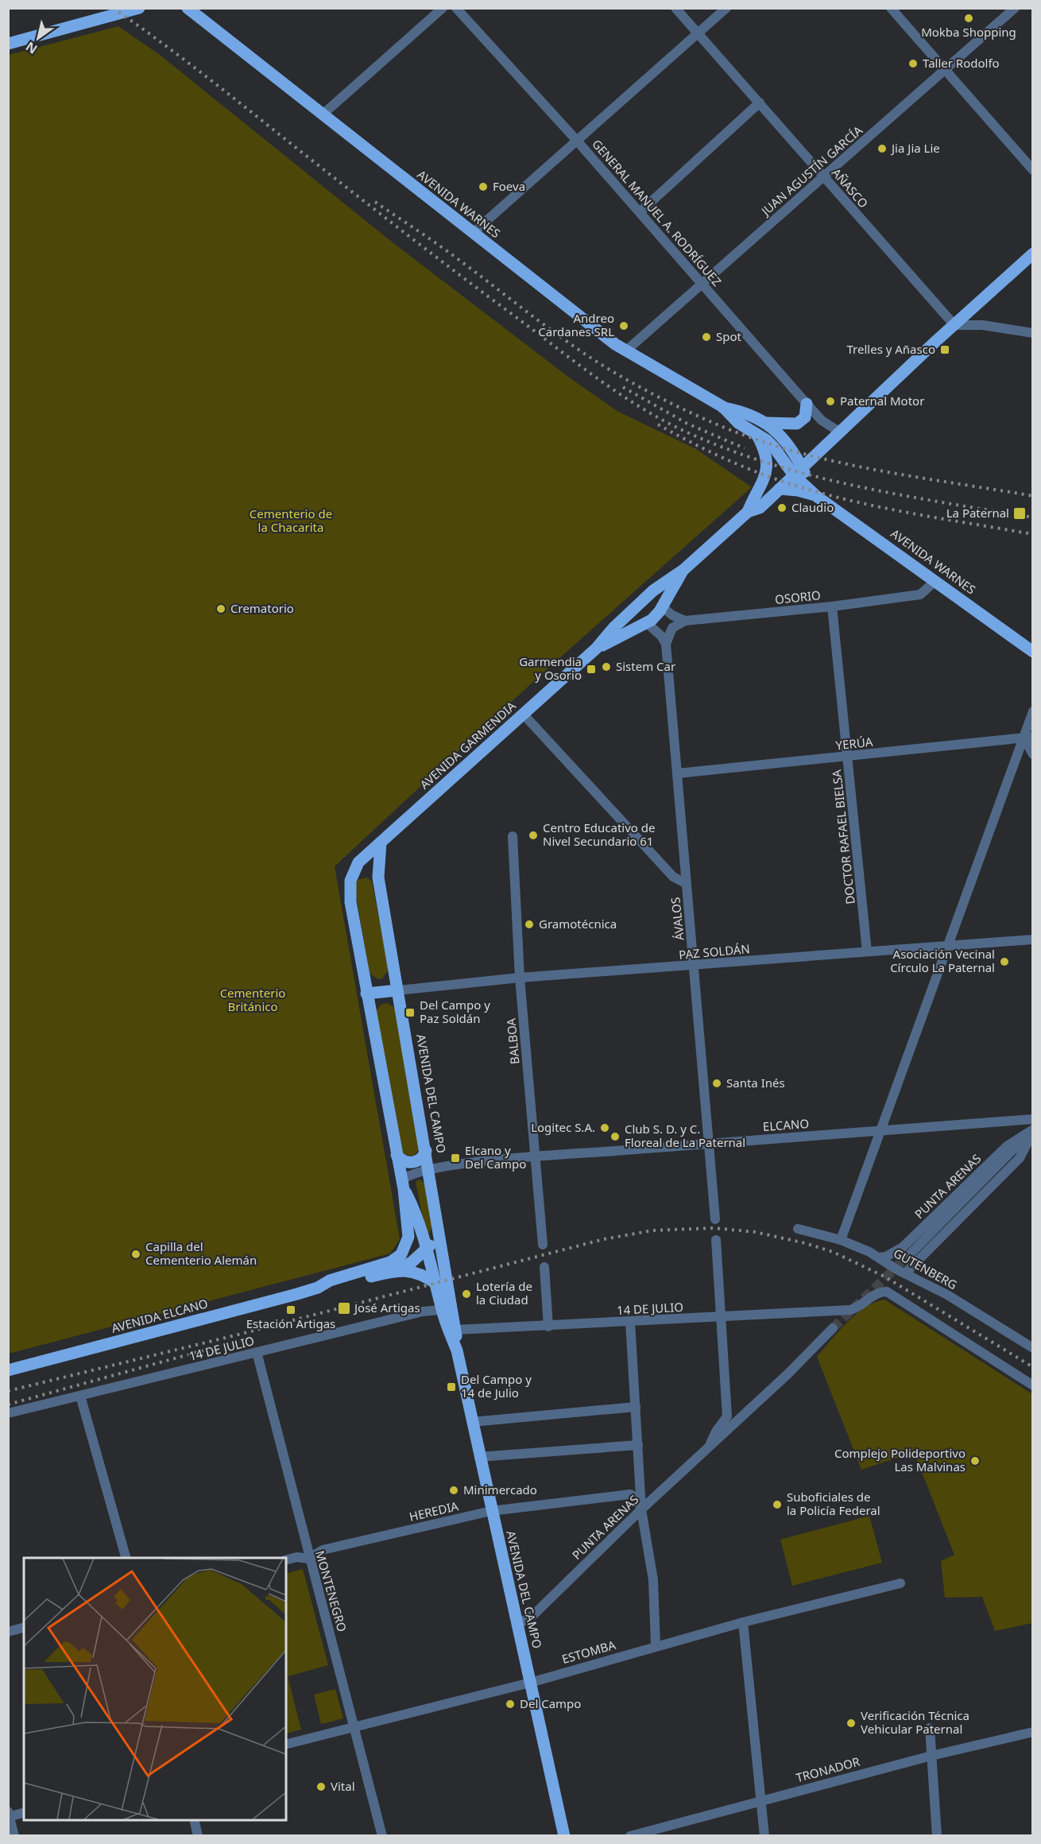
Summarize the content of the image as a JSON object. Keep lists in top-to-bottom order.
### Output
{
  "streets": {
    "main road": [
      "AVENIDA WARNES",
      "AVENIDA GARMENDIA",
      "AVENIDA DEL CAMPO",
      "AVENIDA ELCANO"
    ],
    "street": [
      "JUAN AGUSTÍN GARCÍA",
      "AÑASCO",
      "GENERAL MANUEL A. RODRÍGUEZ",
      "OSORIO",
      "YERÚA",
      "DOCTOR RAFAEL BIELSA",
      "ÁVALOS",
      "PAZ SOLDÁN",
      "BALBOA",
      "ELCANO",
      "PUNTA ARENAS",
      "GUTENBERG",
      "14 DE JULIO",
      "HEREDIA",
      "MONTENEGRO",
      "ESTOMBA",
      "TRONADOR"
    ]
  },
  "crossings": [
    ["JUAN AGUSTÍN GARCÍA", "AÑASCO"],
    ["JUAN AGUSTÍN GARCÍA", "AVENIDA WARNES"],
    ["JUAN AGUSTÍN GARCÍA", "GENERAL MANUEL A. RODRÍGUEZ"],
    ["AÑASCO", "AVENIDA GARMENDIA"],
    ["AVENIDA WARNES", "OSORIO"],
    ["AVENIDA WARNES", "AVENIDA GARMENDIA"],
    ["GENERAL MANUEL A. RODRÍGUEZ", "AVENIDA GARMENDIA"],
    ["OSORIO", "DOCTOR RAFAEL BIELSA"],
    ["YERÚA", "DOCTOR RAFAEL BIELSA"],
    ["YERÚA", "ÁVALOS"],
    ["AVENIDA GARMENDIA", "AVENIDA DEL CAMPO"],
    ["DOCTOR RAFAEL BIELSA", "PAZ SOLDÁN"],
    ["ÁVALOS", "PAZ SOLDÁN"],
    ["ÁVALOS", "ELCANO"],
    ["PAZ SOLDÁN", "BALBOA"],
    ["PAZ SOLDÁN", "AVENIDA DEL CAMPO"],
    ["BALBOA", "ELCANO"],
    ["AVENIDA DEL CAMPO", "ELCANO"],
    ["AVENIDA DEL CAMPO", "PUNTA ARENAS"],
    ["AVENIDA DEL CAMPO", "14 DE JULIO"],
    ["AVENIDA DEL CAMPO", "AVENIDA ELCANO"],
    ["AVENIDA DEL CAMPO", "HEREDIA"],
    ["AVENIDA DEL CAMPO", "ESTOMBA"],
    ["PUNTA ARENAS", "GUTENBERG"],
    ["PUNTA ARENAS", "14 DE JULIO"],
    ["PUNTA ARENAS", "HEREDIA"],
    ["14 DE JULIO", "MONTENEGRO"],
    ["HEREDIA", "MONTENEGRO"],
    ["MONTENEGRO", "ESTOMBA"]
  ],
  "parks": ["Cementerio de la Chacarita", "Cementerio Británico"],
  "places": {
    "other": [
      "Mokba Shopping",
      "Taller Rodolfo",
      "Jia Jia Lie",
      "Foeva",
      "Andreo Cardanes SRL",
      "Spot",
      "Paternal Motor",
      "Claudio",
      "Crematorio",
      "Sistem Car",
      "Centro Educativo de Nivel Secundario 61",
      "Gramotécnica",
      "Asociación Vecinal Círculo La Paternal",
      "Santa Inés",
      "Logitec S.A.",
      "Club S. D. y C. Floreal de La Paternal",
      "Capilla del Cementerio Alemán",
      "Lotería de la Ciudad",
      "Complejo Polideportivo Las Malvinas",
      "Minimercado",
      "Suboficiales de la Policía Federal",
      "Del Campo",
      "Verificación Técnica Vehicular Paternal",
      "Vital"
    ],
    "transit": [
      "Trelles y Añasco",
      "La Paternal",
      "Garmendia y Osorio",
      "Del Campo y Paz Soldán",
      "Elcano y Del Campo",
      "José Artigas",
      "Estación Artigas",
      "Del Campo y 14 de Julio"
    ]
  },
  "north": "bottom left"
}
